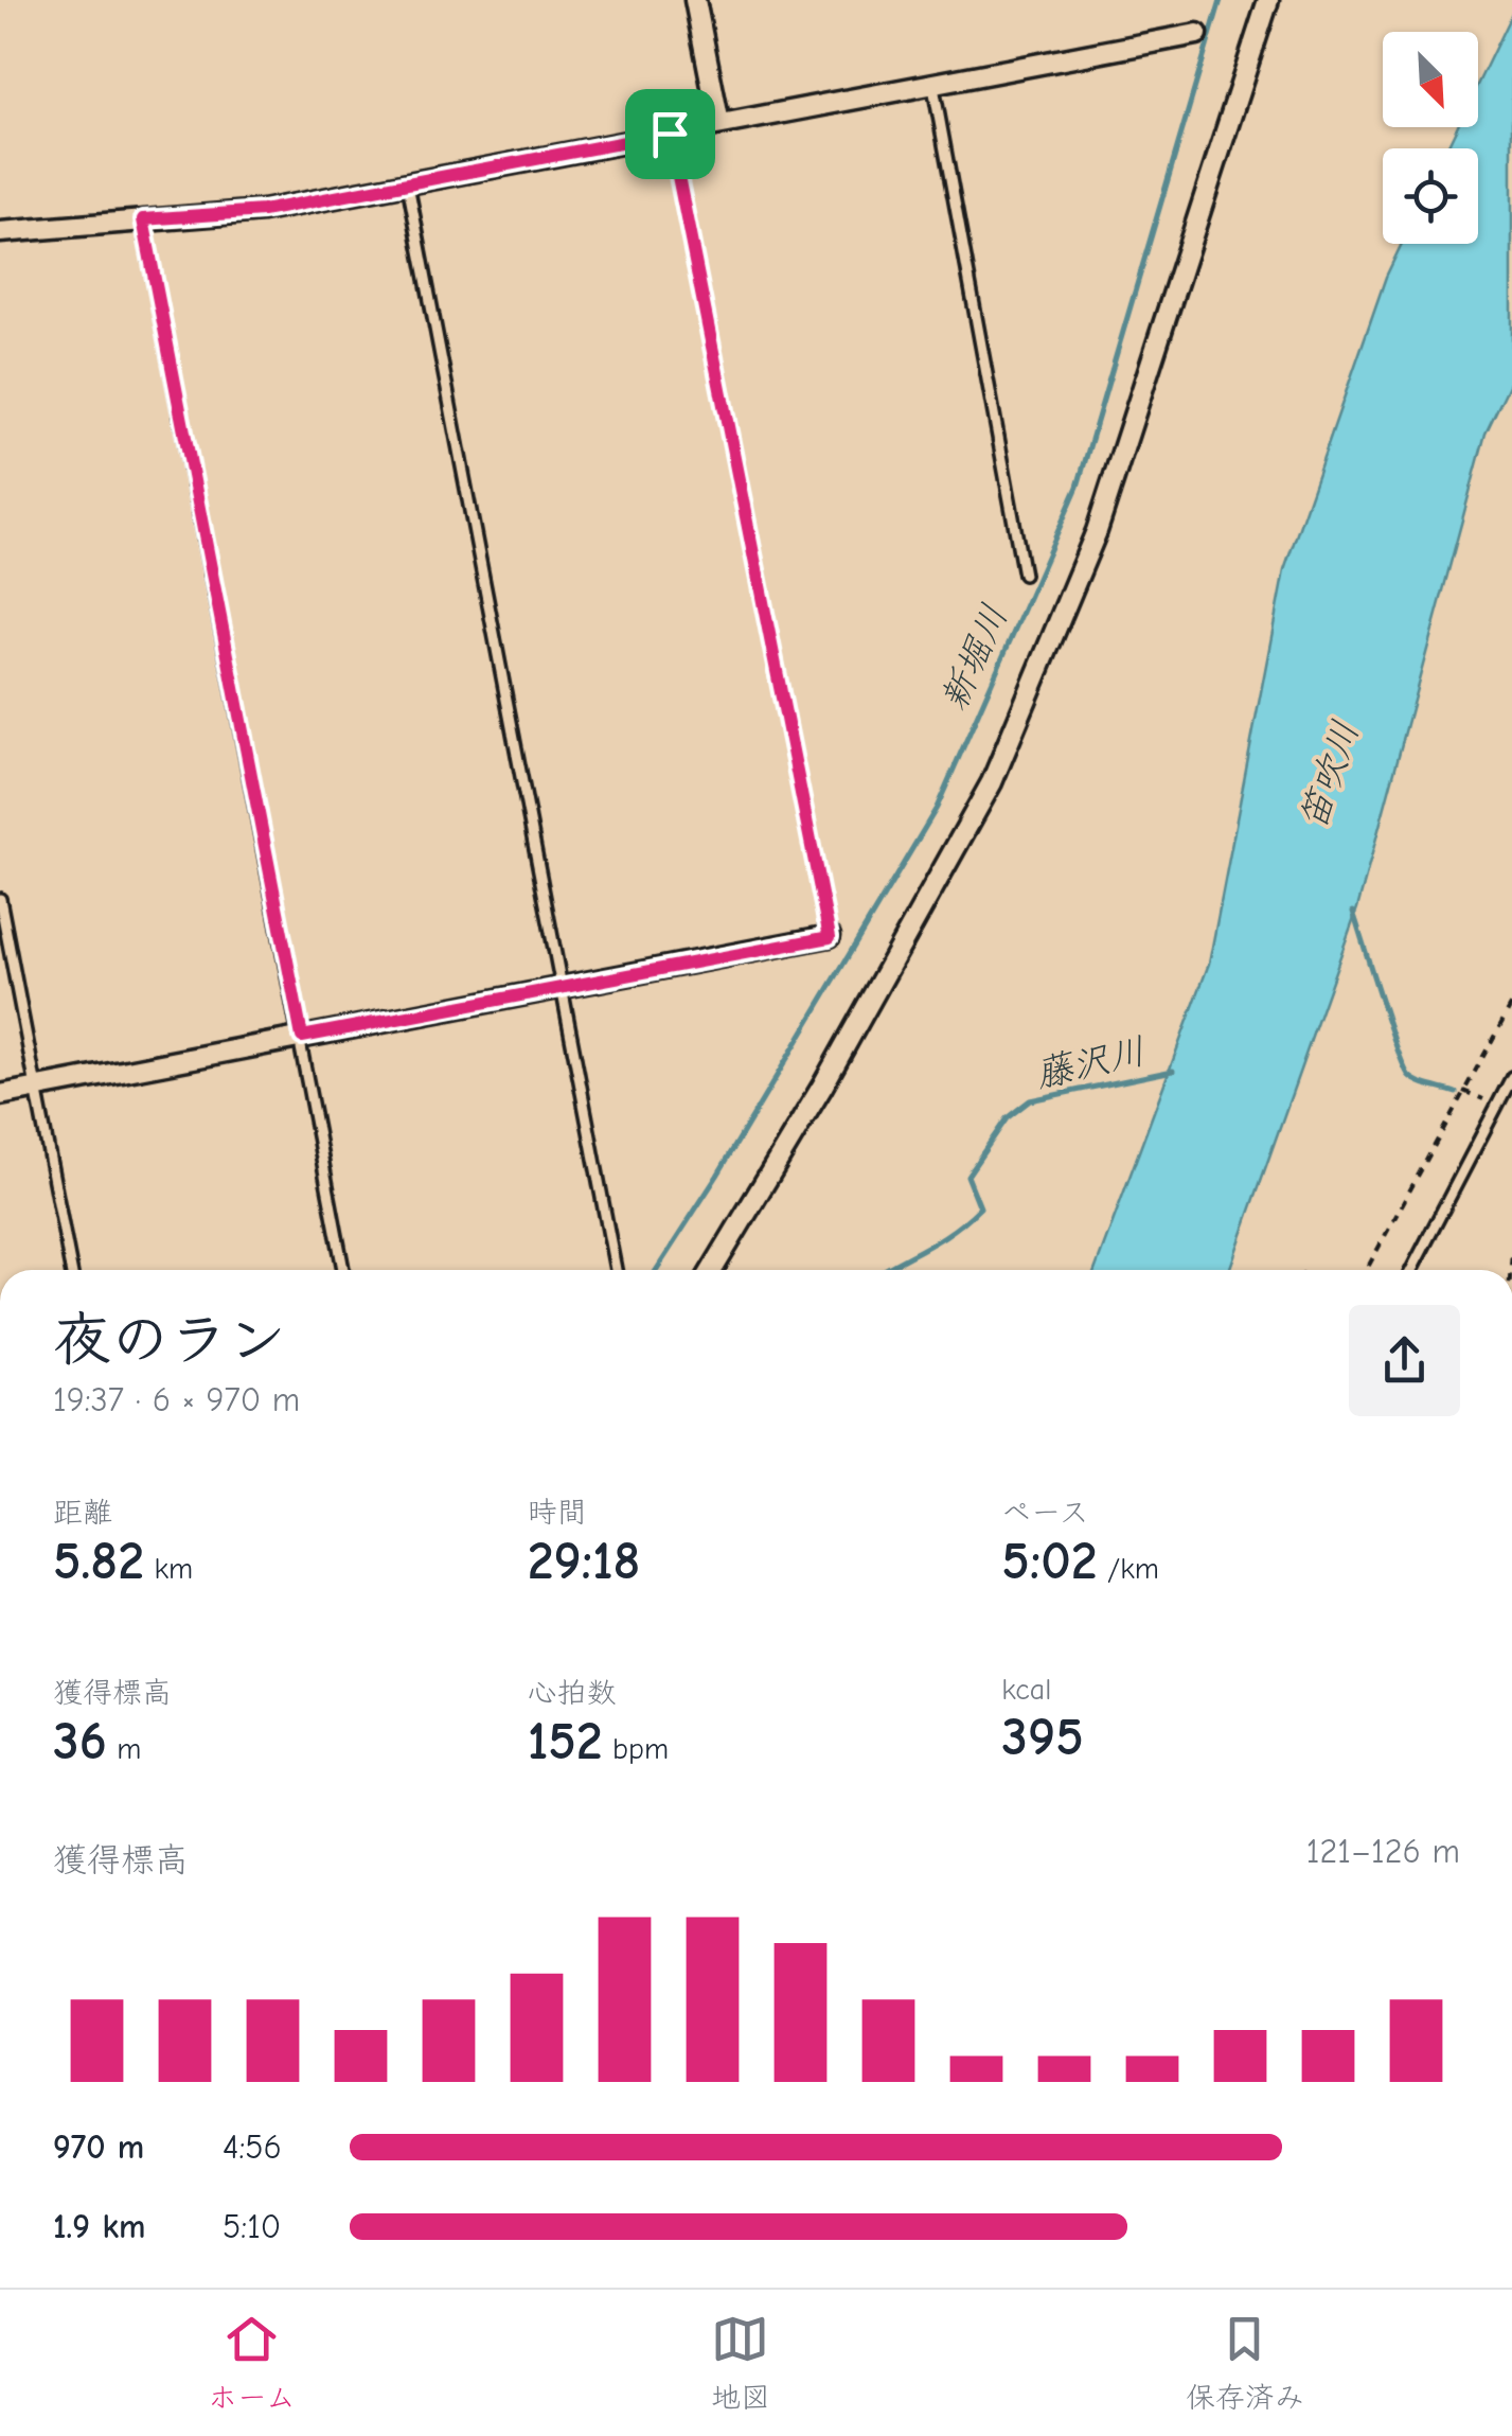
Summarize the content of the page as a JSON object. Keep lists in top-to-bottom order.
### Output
{
  "water": ["新堀川", "笛吹川", "藤沢川"],
  "north": "bottom right",
  "page": {
    "heading": ["夜のラン", "19:37 · 6 × 970 m"],
    "stats": [
      ["距離", "5.82 km"],
      ["時間", "29:18"],
      ["ペース", "5:02 /km"],
      ["獲得標高", "36 m"],
      ["心拍数", "152 bpm"],
      ["kcal", "395"]
    ],
    "chart": ["獲得標高", "121–126 m"],
    "list": [
      {
        "name": "970 m",
        "note": "4:56"
      },
      {
        "name": "1.9 km",
        "note": "5:10"
      }
    ],
    "tabs": ["ホーム", "地図", "保存済み"]
  }
}
